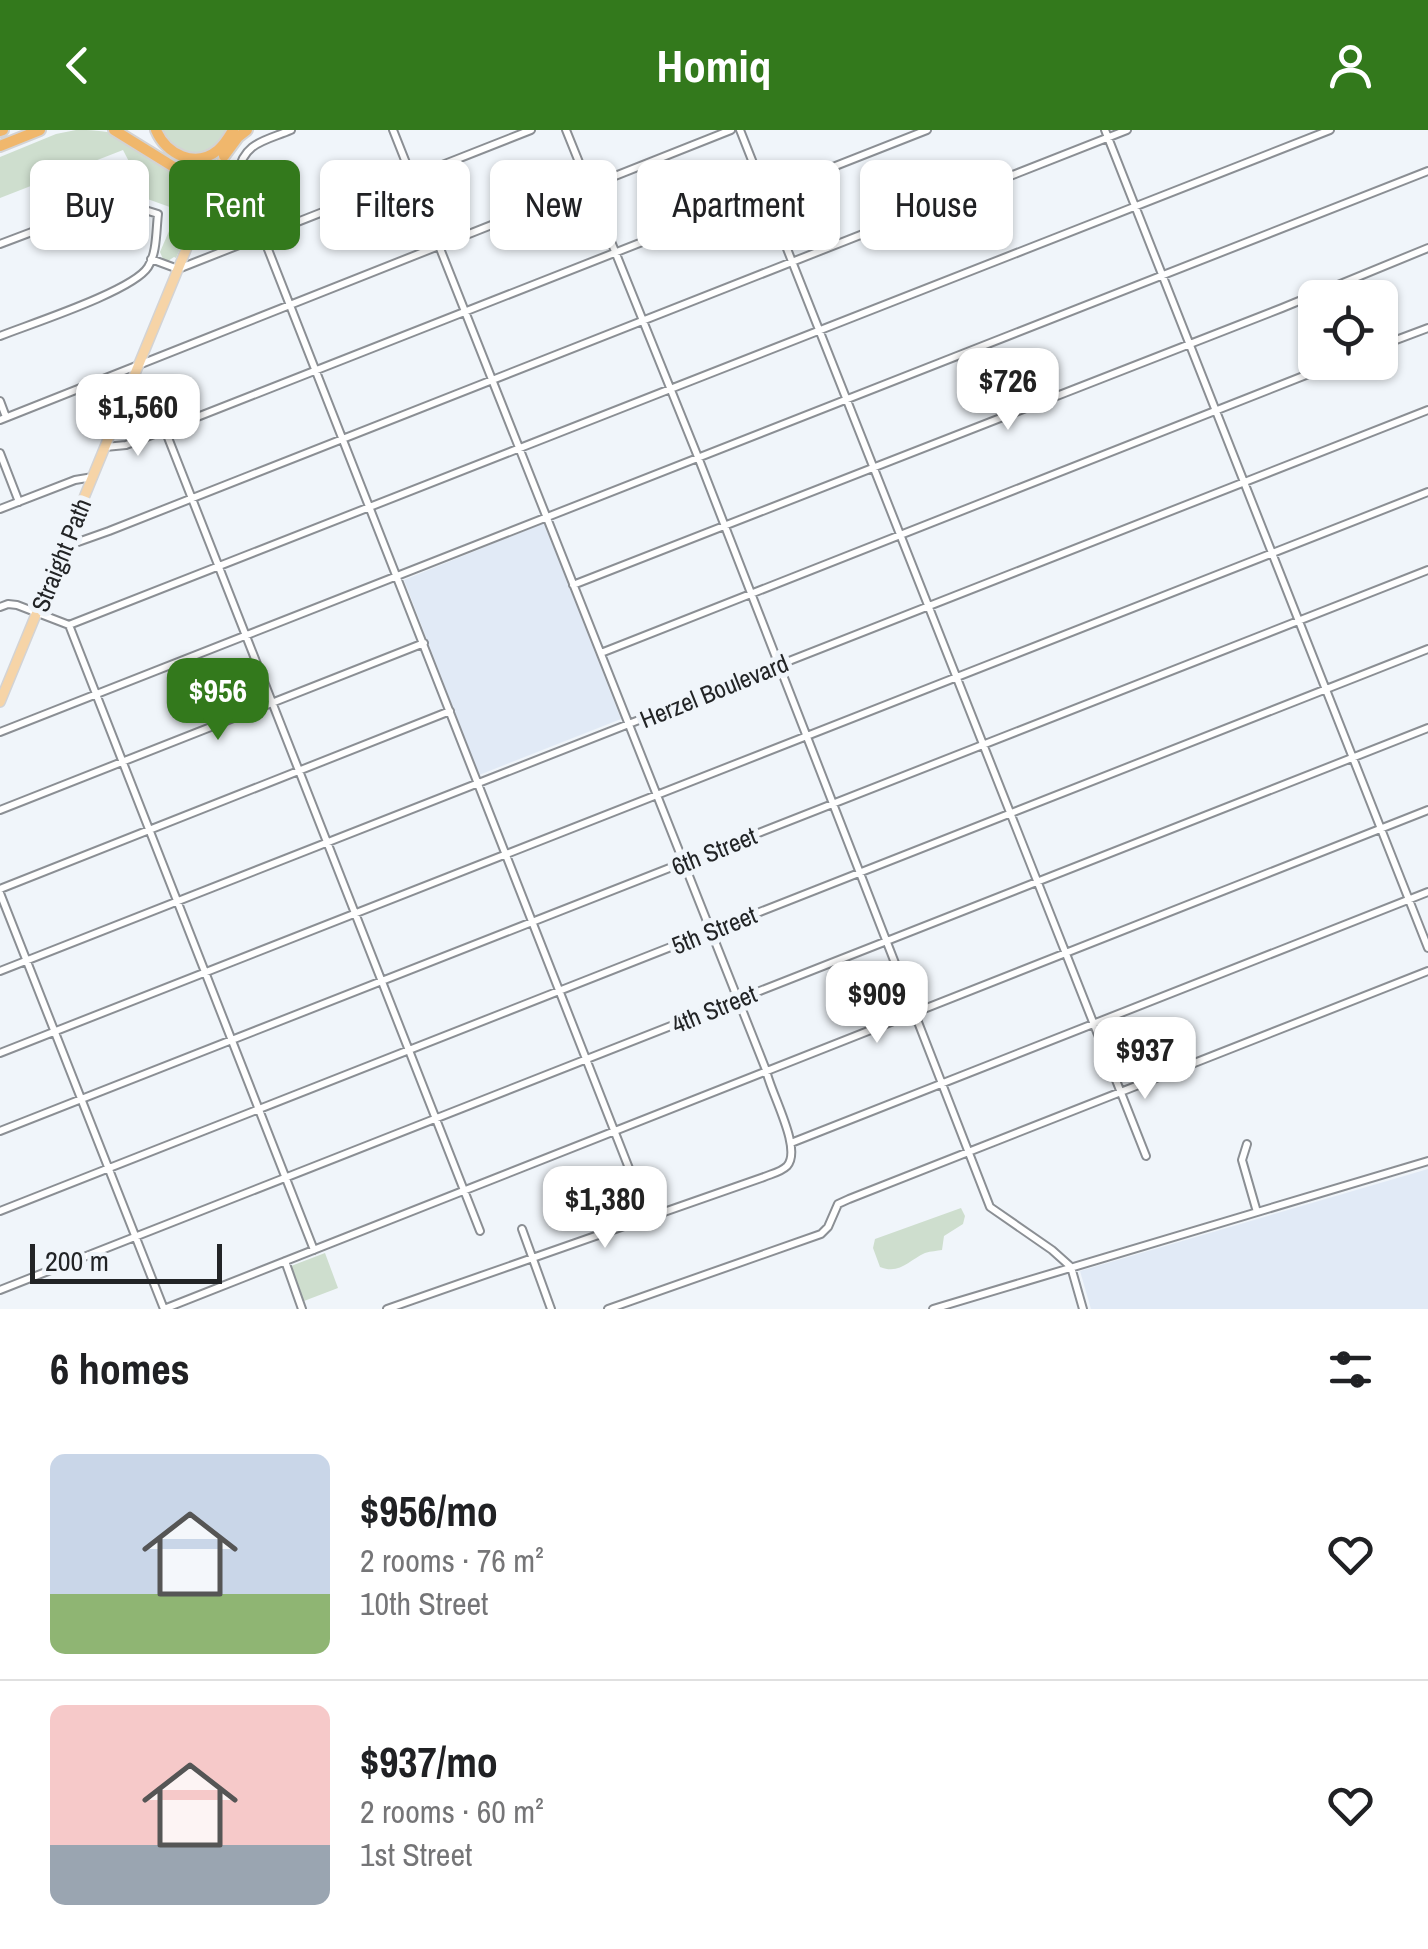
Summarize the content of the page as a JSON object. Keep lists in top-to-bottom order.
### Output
{
  "streets": {
    "main road": ["Straight Path"],
    "street": [
      "Herzel Boulevard",
      "6th Street",
      "5th Street",
      "4th Street"
    ]
  },
  "scale_bar": "200 m",
  "page": {
    "header": "Homiq",
    "chip": [
      "Buy",
      "Rent",
      "Filters",
      "New",
      "Apartment",
      "House"
    ],
    "price": [
      "$726",
      "$1,560",
      "$956",
      "$909",
      "$937",
      "$1,380"
    ],
    "scale": "200 m",
    "heading": "6 homes",
    "list": [
      {
        "name": "$956/mo",
        "note": "2 rooms · 76 m² · 10th Street"
      },
      {
        "name": "$937/mo",
        "note": "2 rooms · 60 m² · 1st Street"
      }
    ]
  }
}
